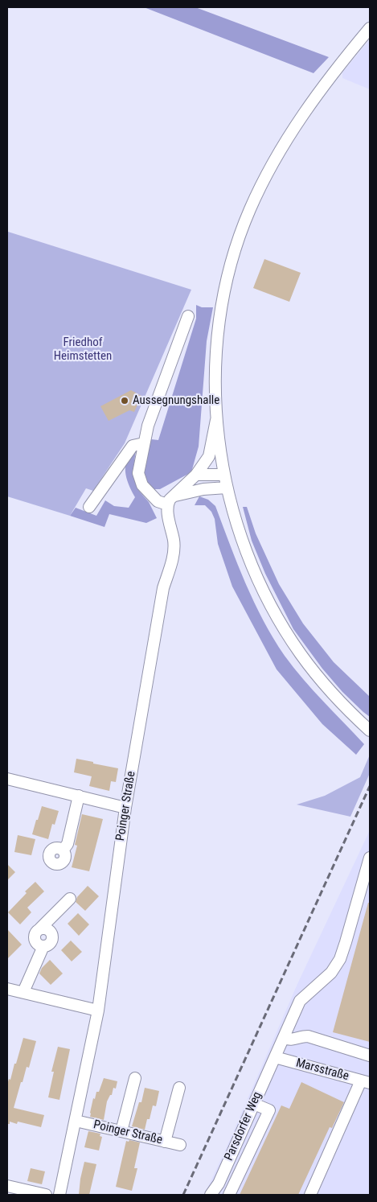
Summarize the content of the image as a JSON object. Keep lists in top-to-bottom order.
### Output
{
  "streets": {
    "street": ["Poinger Straße", "Marsstraße", "Parsdorfer Weg"]
  },
  "crossings": [
    ["Marsstraße", "Parsdorfer Weg"]
  ],
  "parks": ["Friedhof Heimstetten"],
  "places": ["Aussegnungshalle"]
}
